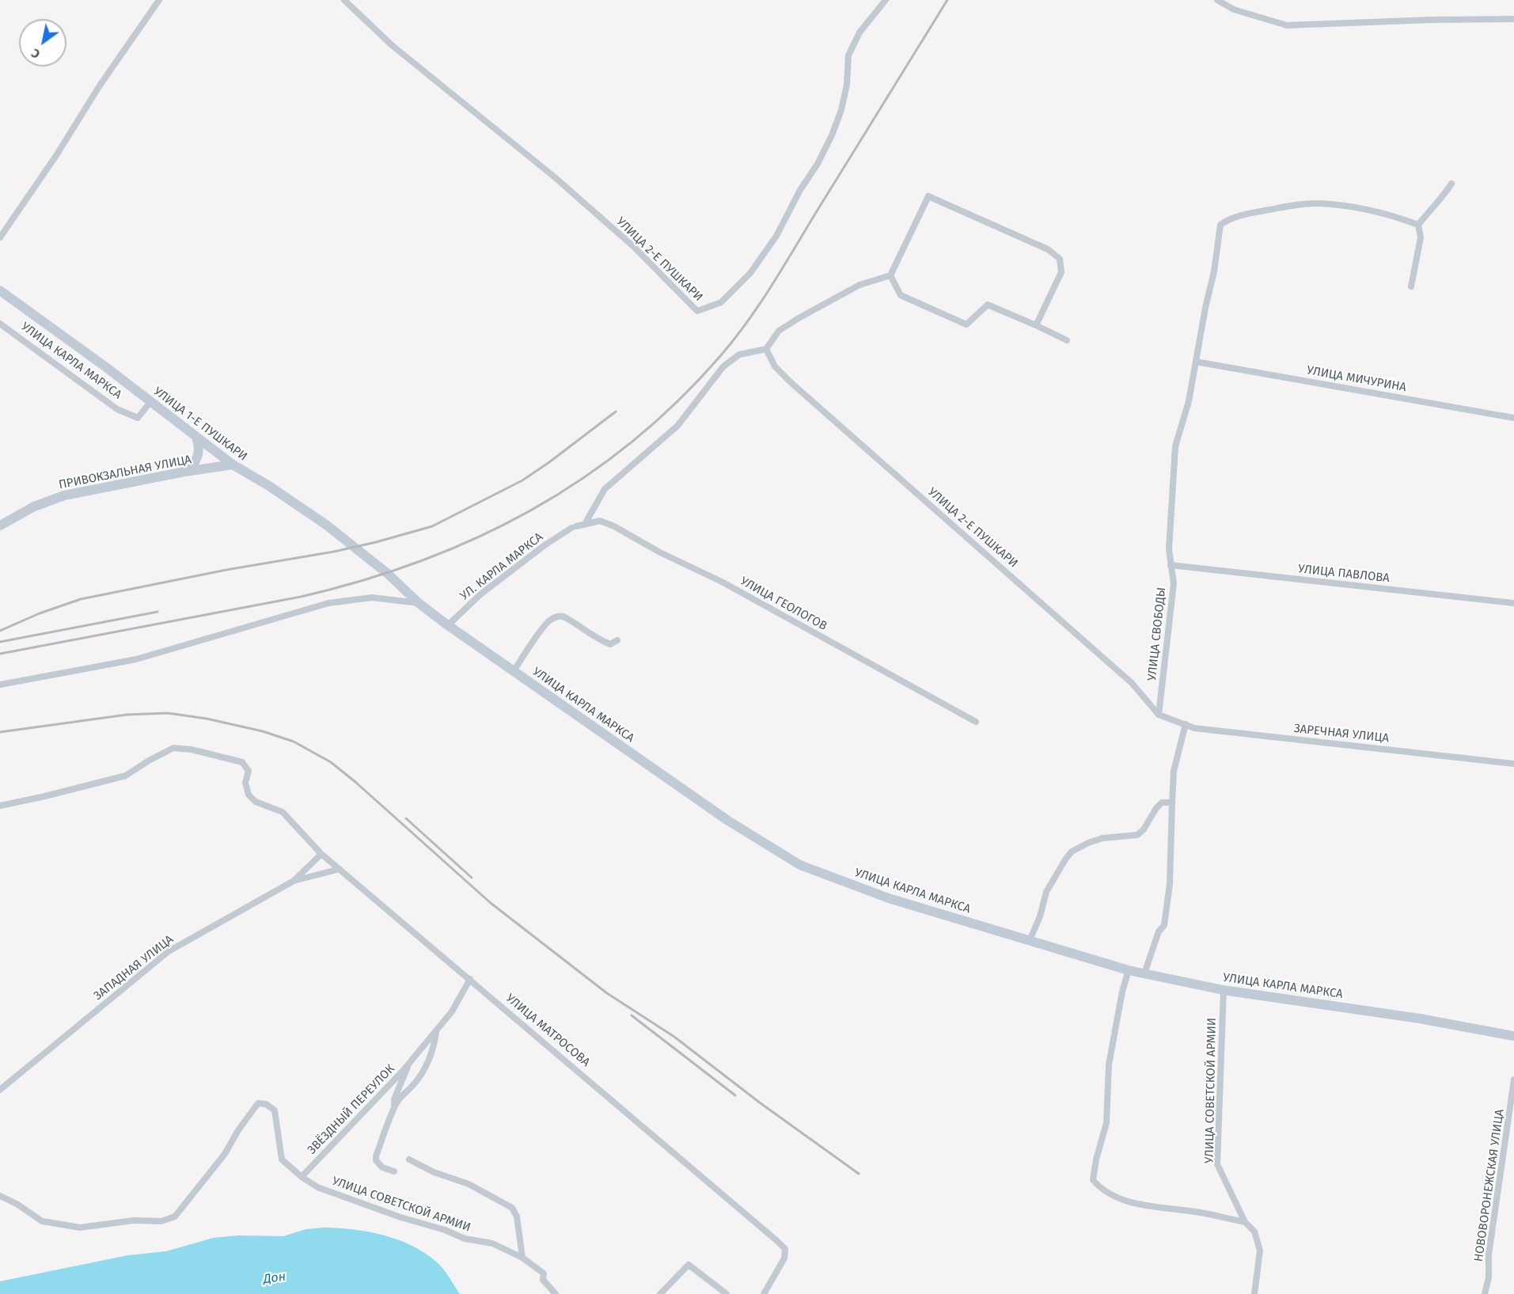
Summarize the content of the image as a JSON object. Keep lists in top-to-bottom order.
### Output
{
  "streets": {
    "main road": ["УЛИЦА КАРЛА МАРКСА", "УЛИЦА 1-Е ПУШКАРИ", "ПРИВОКЗАЛЬНАЯ УЛИЦА"],
    "street": [
      "УЛИЦА 2-Е ПУШКАРИ",
      "УЛИЦА МИЧУРИНА",
      "УЛ. КАРЛА МАРКСА",
      "УЛИЦА ПАВЛОВА",
      "УЛИЦА ГЕОЛОГОВ",
      "УЛИЦА СВОБОДЫ",
      "ЗАРЕЧНАЯ УЛИЦА",
      "ЗАПАДНАЯ УЛИЦА",
      "УЛИЦА МАТРОСОВА",
      "УЛИЦА СОВЕТСКОЙ АРМИИ",
      "ЗВЁЗДНЫЙ ПЕРЕУЛОК",
      "НОВОВОРОНЕЖСКАЯ УЛИЦА"
    ]
  },
  "crossings": [
    ["УЛИЦА 2-Е ПУШКАРИ", "УЛИЦА СВОБОДЫ"],
    ["УЛИЦА 2-Е ПУШКАРИ", "ЗАРЕЧНАЯ УЛИЦА"],
    ["УЛИЦА КАРЛА МАРКСА", "УЛИЦА 1-Е ПУШКАРИ"],
    ["УЛИЦА КАРЛА МАРКСА", "УЛ. КАРЛА МАРКСА"],
    ["УЛИЦА КАРЛА МАРКСА", "УЛИЦА СОВЕТСКОЙ АРМИИ"],
    ["УЛИЦА МИЧУРИНА", "УЛИЦА СВОБОДЫ"],
    ["УЛИЦА 1-Е ПУШКАРИ", "ПРИВОКЗАЛЬНАЯ УЛИЦА"],
    ["УЛ. КАРЛА МАРКСА", "УЛИЦА ГЕОЛОГОВ"],
    ["УЛИЦА ПАВЛОВА", "УЛИЦА СВОБОДЫ"],
    ["УЛИЦА СВОБОДЫ", "ЗАРЕЧНАЯ УЛИЦА"],
    ["УЛИЦА МАТРОСОВА", "ЗВЁЗДНЫЙ ПЕРЕУЛОК"],
    ["УЛИЦА СОВЕТСКОЙ АРМИИ", "ЗВЁЗДНЫЙ ПЕРЕУЛОК"]
  ],
  "water": ["Дон"],
  "north": "bottom left"
}
